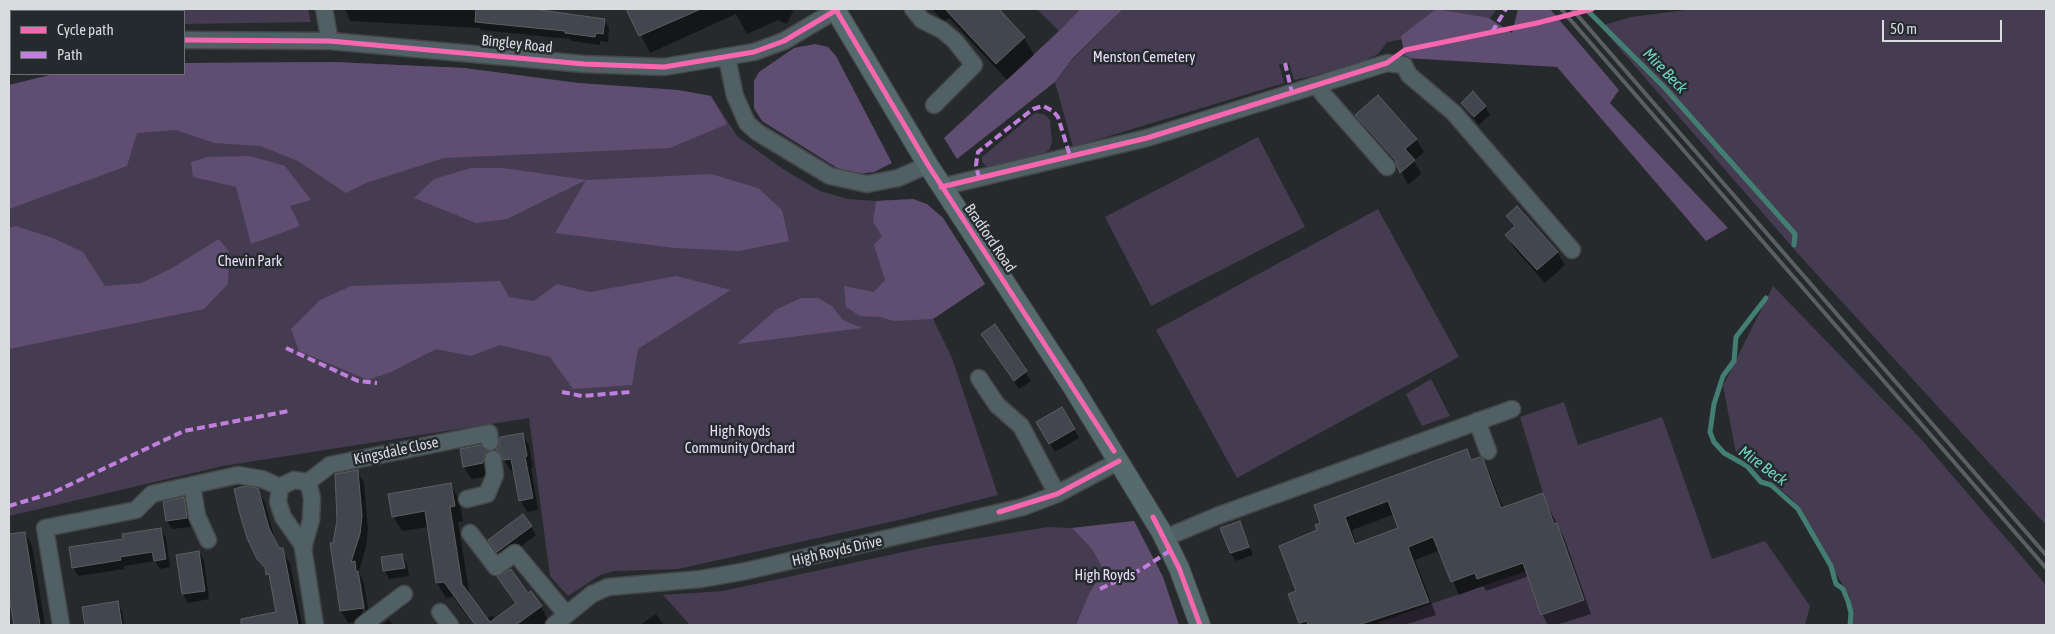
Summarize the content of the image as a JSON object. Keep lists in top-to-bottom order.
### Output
{
  "streets": {
    "main road": ["Bradford Road"],
    "street": ["Bingley Road", "Kingsdale Close", "High Royds Drive"]
  },
  "crossings": [
    ["Bingley Road", "Bradford Road"],
    ["Bradford Road", "High Royds Drive"]
  ],
  "water": ["Mire Beck"],
  "parks": [
    "Menston Cemetery",
    "Chevin Park",
    "High Royds Community Orchard",
    "High Royds"
  ],
  "legend": ["Cycle path", "Path"],
  "scale_bar": "50 m"
}
